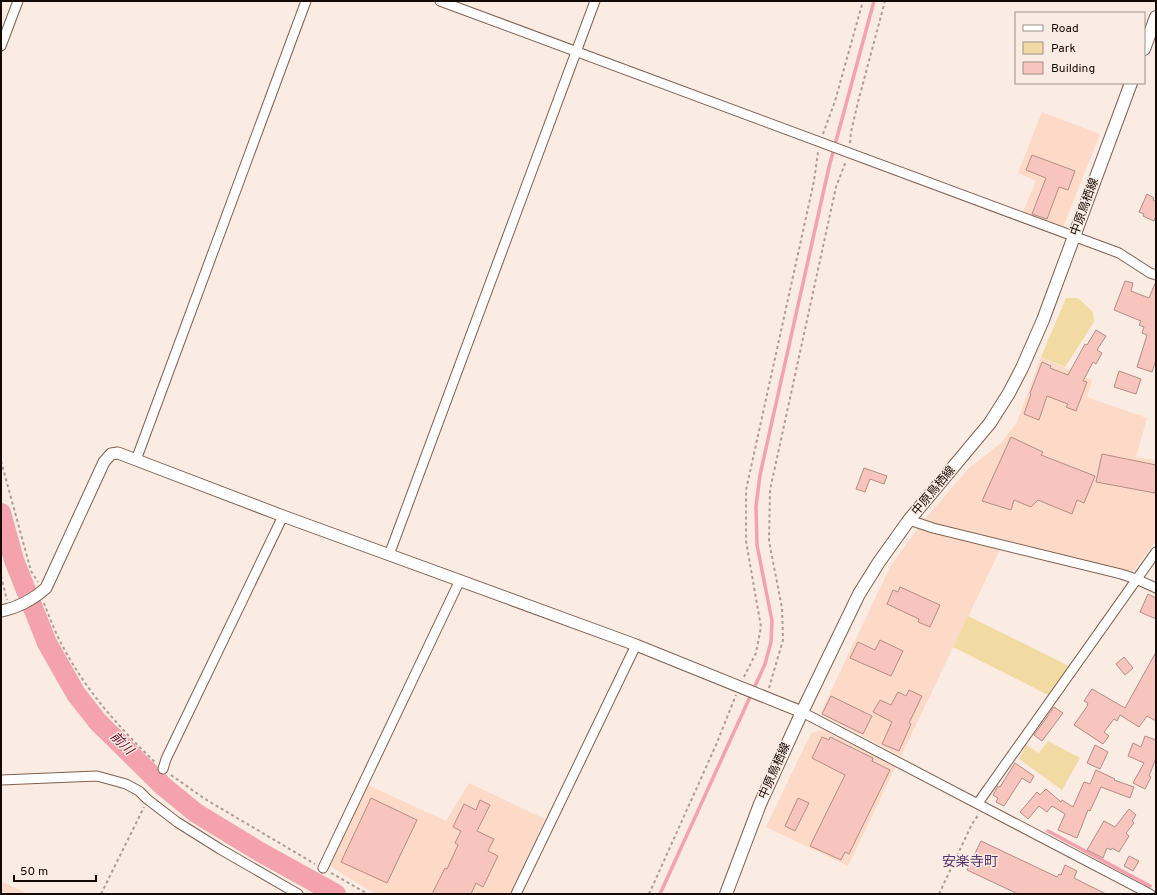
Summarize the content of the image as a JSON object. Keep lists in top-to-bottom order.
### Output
{
  "streets": {
    "main road": ["中原鳥栖線"]
  },
  "districts": ["安楽寺町"],
  "water": ["前川"],
  "legend": ["Road", "Park", "Building"],
  "scale_bar": "50 m"
}
